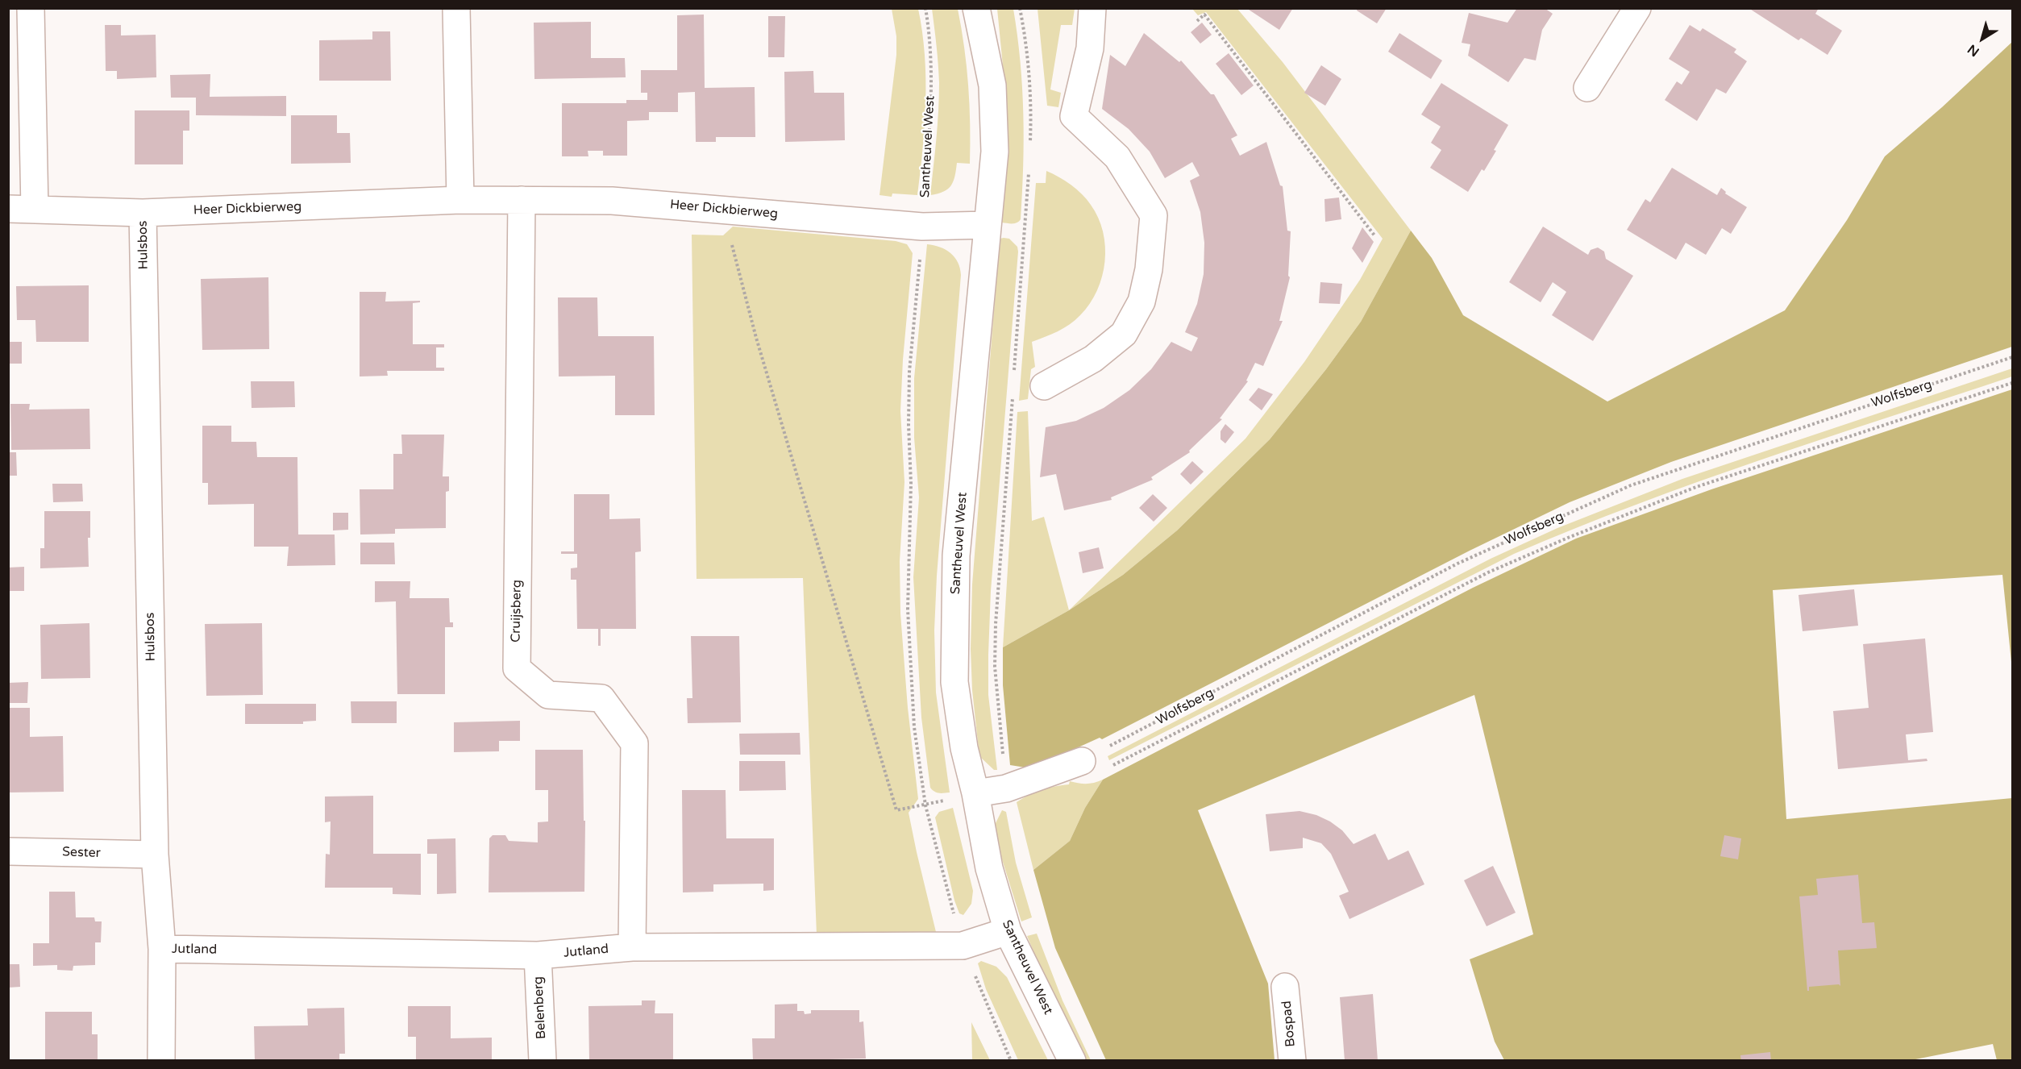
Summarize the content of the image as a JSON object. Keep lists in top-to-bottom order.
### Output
{
  "streets": {
    "street": [
      "Santheuvel West",
      "Heer Dickbierweg",
      "Hulsbos",
      "Cruijsberg",
      "Sester",
      "Jutland",
      "Belenberg",
      "Bospad"
    ],
    "path": ["Wolfsberg"]
  },
  "crossings": [
    ["Santheuvel West", "Heer Dickbierweg"],
    ["Santheuvel West", "Jutland"],
    ["Heer Dickbierweg", "Hulsbos"],
    ["Heer Dickbierweg", "Cruijsberg"],
    ["Hulsbos", "Sester"],
    ["Hulsbos", "Jutland"],
    ["Cruijsberg", "Jutland"],
    ["Jutland", "Belenberg"]
  ],
  "north": "bottom left"
}
